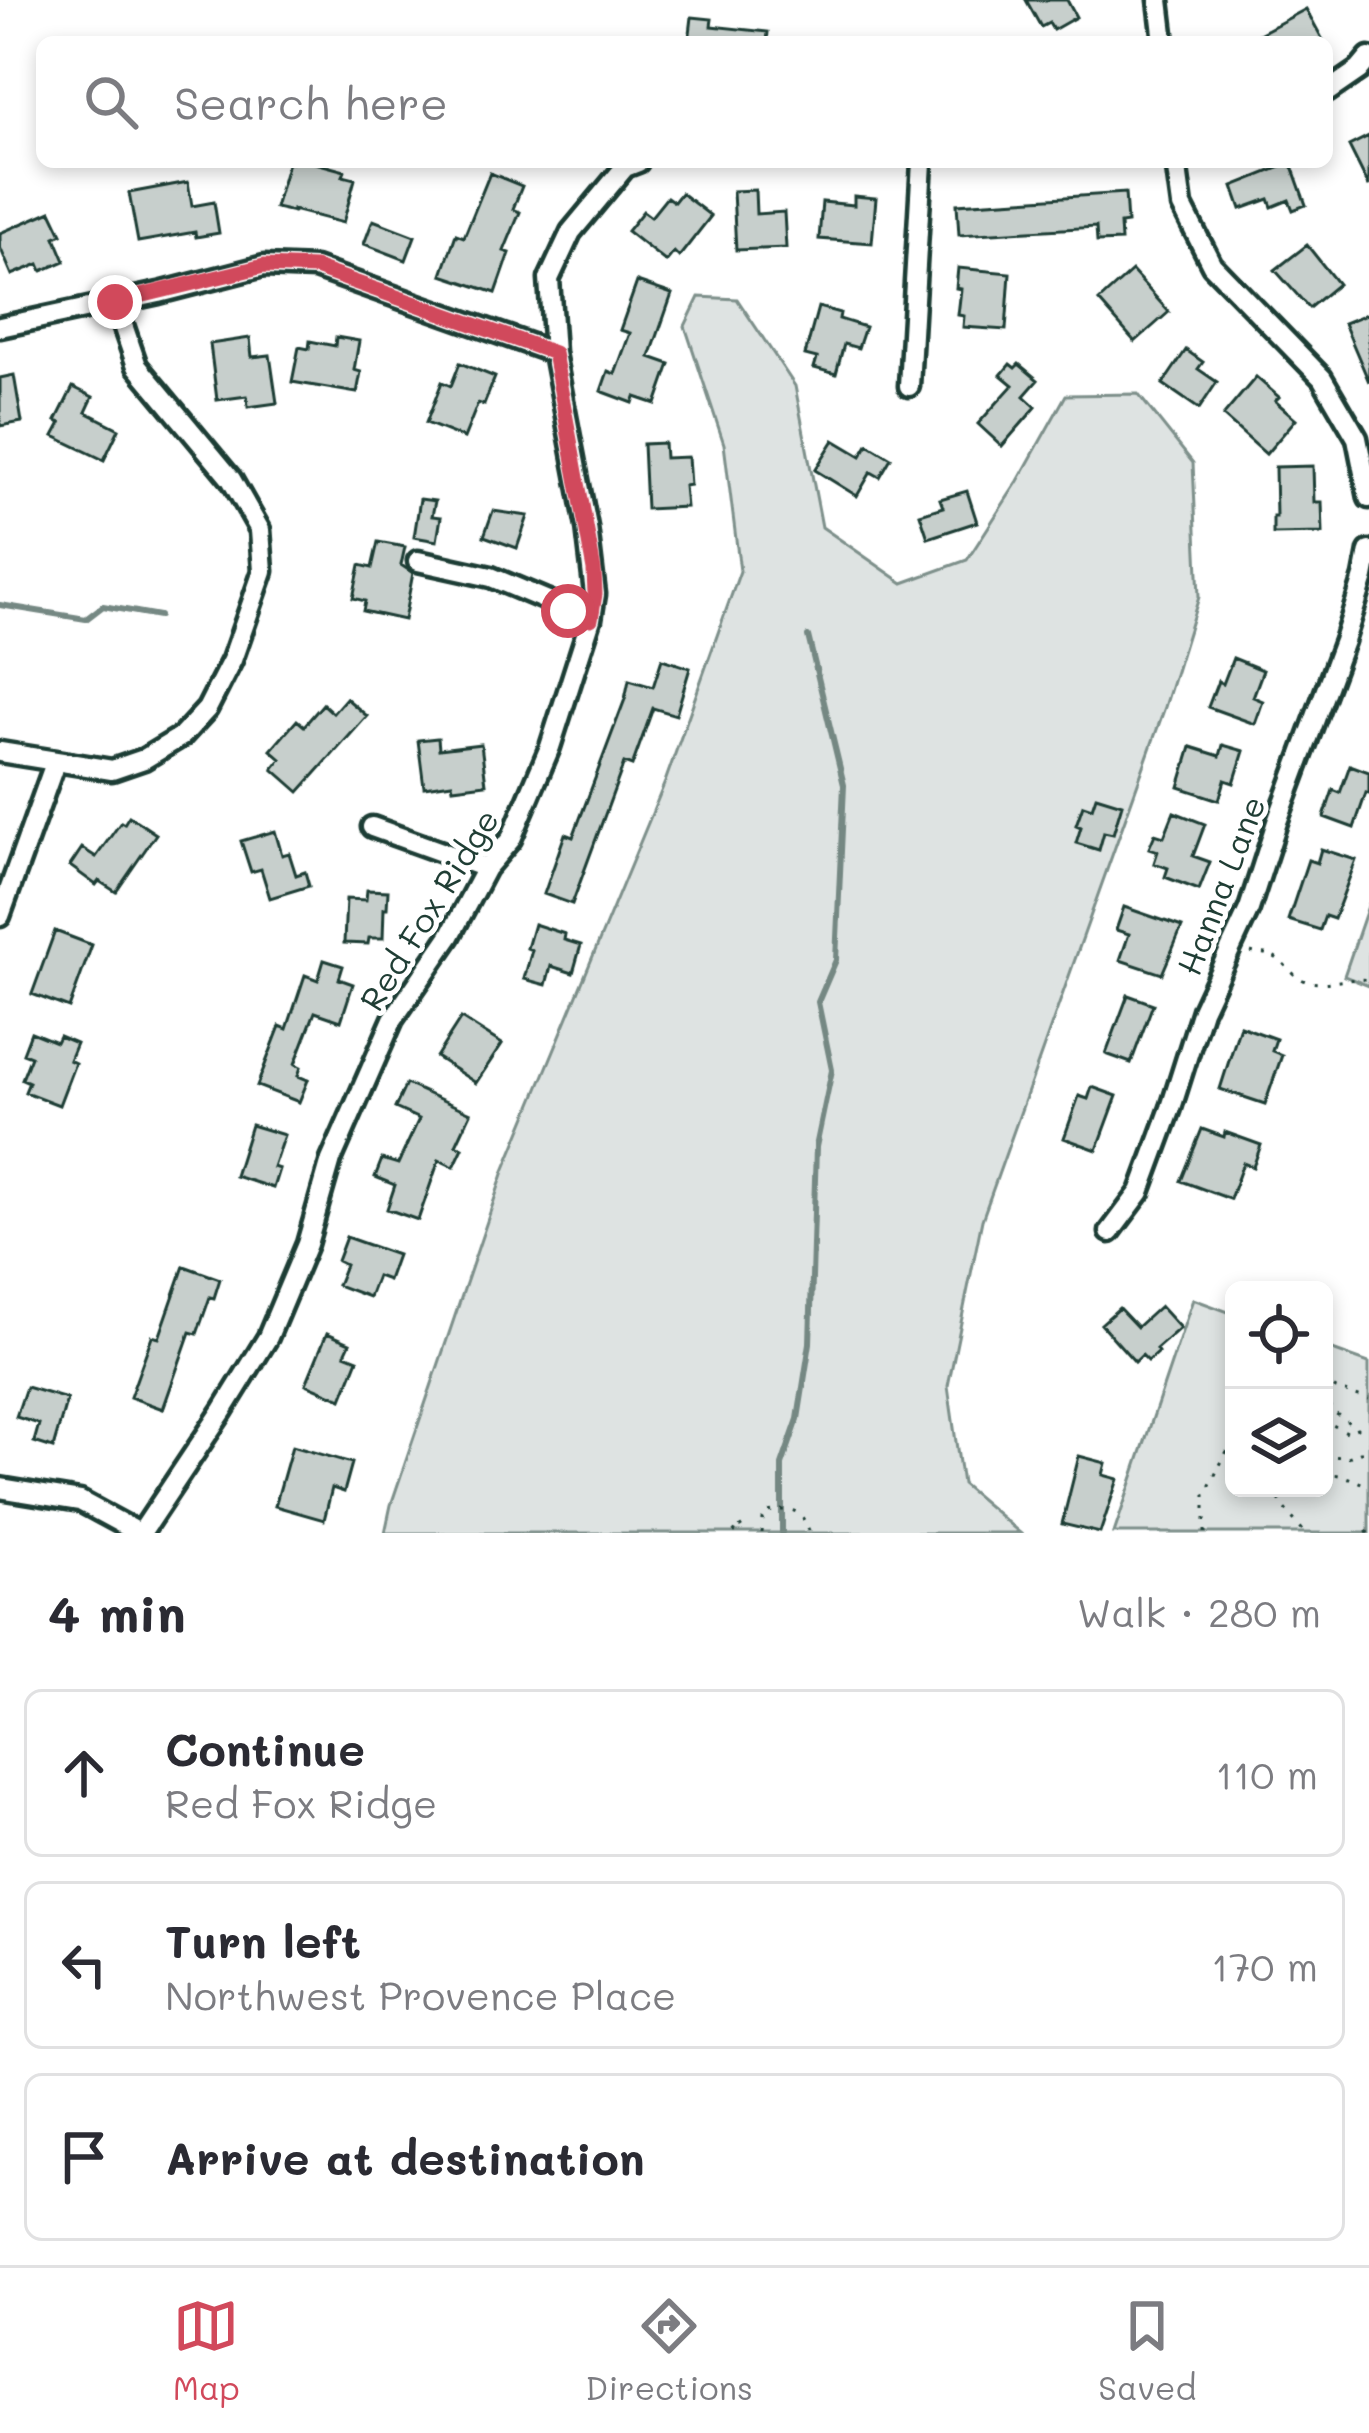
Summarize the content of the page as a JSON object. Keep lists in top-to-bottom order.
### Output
{
  "streets": {
    "street": ["Hanna Lane", "Red Fox Ridge"]
  },
  "page": {
    "search": "Search here",
    "heading": ["4 min", "Walk · 280 m"],
    "list": [
      ["Continue", "Red Fox Ridge", "110 m"],
      ["Turn left", "Northwest Provence Place", "170 m"],
      "Arrive at destination"
    ],
    "nav": ["Map", "Directions", "Saved"]
  }
}
